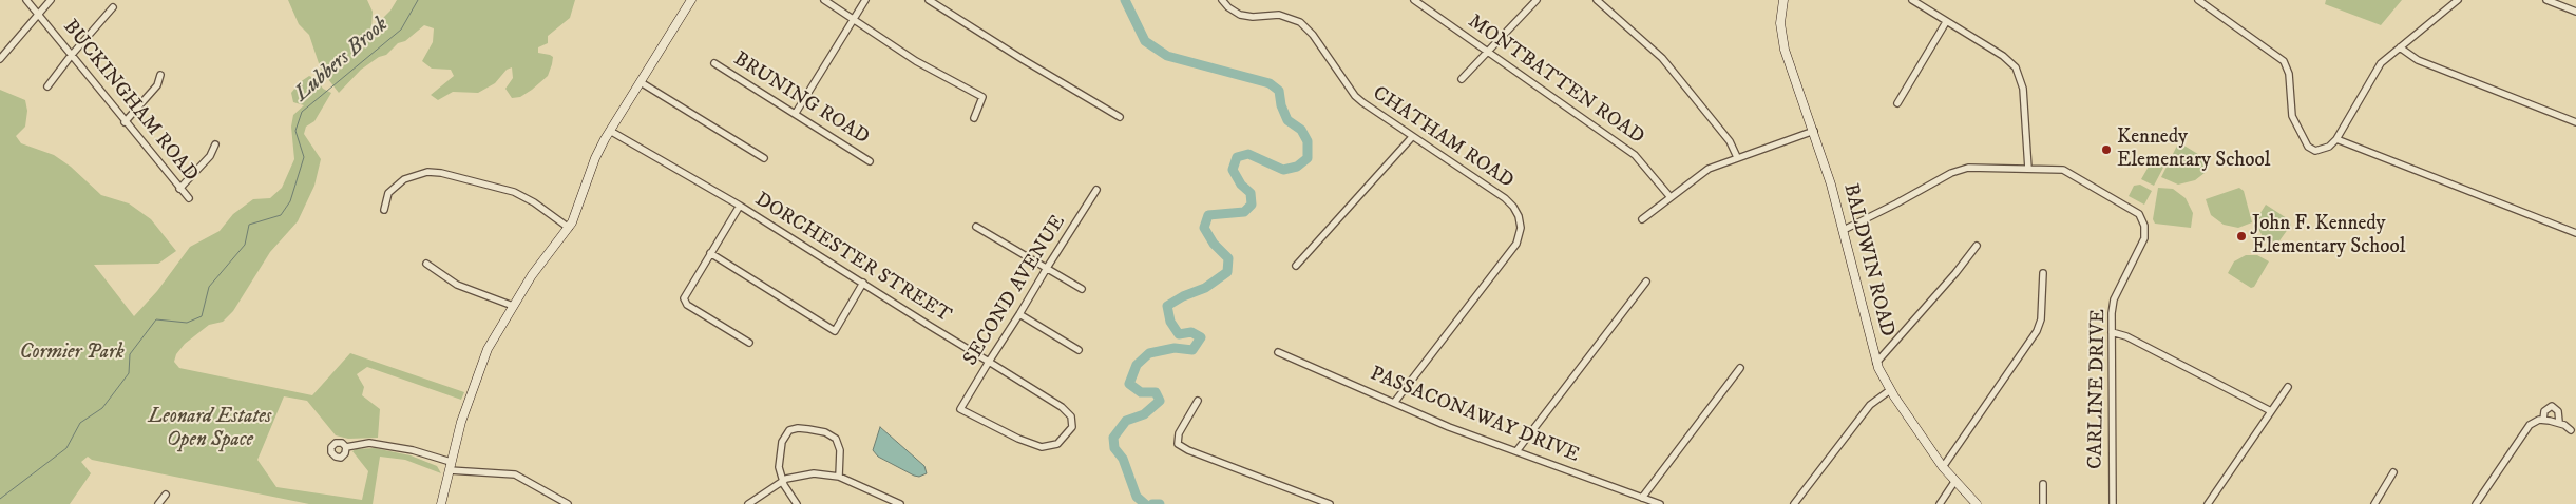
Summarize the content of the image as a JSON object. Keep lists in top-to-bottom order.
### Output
{
  "streets": {
    "street": [
      "MONTBATTEN ROAD",
      "BRUNING ROAD",
      "BUCKINGHAM ROAD",
      "CHATHAM ROAD",
      "DORCHESTER STREET",
      "BALDWIN ROAD",
      "SECOND AVENUE",
      "CARLINE DRIVE",
      "PASSACONAWAY DRIVE"
    ]
  },
  "crossings": [
    ["CHATHAM ROAD", "PASSACONAWAY DRIVE"],
    ["DORCHESTER STREET", "SECOND AVENUE"],
    ["BALDWIN ROAD", "CARLINE DRIVE"]
  ],
  "water": ["Lubbers Brook"],
  "parks": ["Cormier Park", "Leonard Estates Open Space"],
  "places": ["Kennedy Elementary School", "John F. Kennedy Elementary School"]
}
